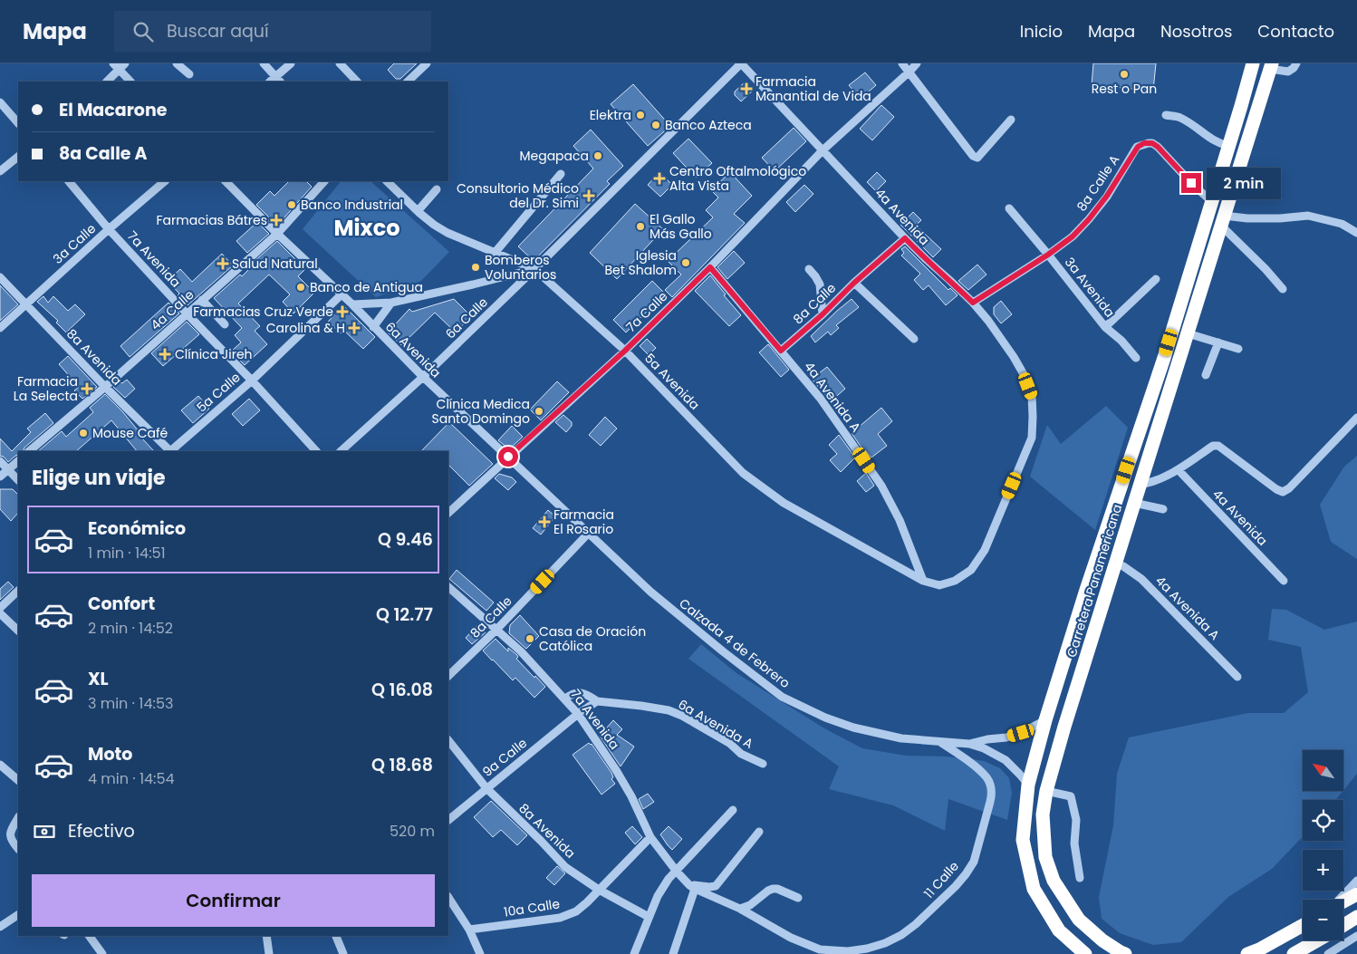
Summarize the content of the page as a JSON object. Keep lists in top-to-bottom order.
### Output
{
  "streets": {
    "highway": ["Carretera Panamericana"],
    "street": [
      "8a Calle A",
      "4a Avenida",
      "3a Calle",
      "7a Avenida",
      "3a Avenida",
      "8a Calle",
      "4a Calle",
      "7a Calle",
      "6a Calle",
      "6a Avenida",
      "8a Avenida",
      "5a Avenida",
      "5a Calle",
      "4a Avenida A",
      "Calzada 4 de Febrero",
      "6a Avenida A",
      "9a Calle",
      "11 Calle",
      "10a Calle"
    ]
  },
  "crossings": [
    ["8a Calle A", "4a Avenida"],
    ["8a Calle A", "3a Avenida"],
    ["8a Calle A", "Carretera Panamericana"],
    ["4a Avenida", "8a Calle"],
    ["4a Avenida", "7a Calle"],
    ["4a Avenida", "6a Calle"],
    ["4a Avenida", "5a Avenida"],
    ["4a Avenida", "4a Avenida A"],
    ["3a Calle", "7a Avenida"],
    ["3a Calle", "8a Avenida"],
    ["7a Avenida", "8a Calle"],
    ["7a Avenida", "4a Calle"],
    ["7a Avenida", "5a Calle"],
    ["7a Avenida", "6a Avenida A"],
    ["7a Avenida", "9a Calle"],
    ["7a Avenida", "11 Calle"],
    ["7a Avenida", "10a Calle"],
    ["8a Calle", "6a Avenida"],
    ["8a Calle", "4a Avenida A"],
    ["8a Calle", "Calzada 4 de Febrero"],
    ["4a Calle", "6a Avenida"],
    ["4a Calle", "8a Avenida"],
    ["7a Calle", "6a Avenida"],
    ["7a Calle", "5a Avenida"],
    ["7a Calle", "4a Avenida A"],
    ["6a Calle", "6a Avenida"],
    ["6a Calle", "5a Avenida"],
    ["6a Avenida", "5a Calle"],
    ["6a Avenida", "Calzada 4 de Febrero"],
    ["8a Avenida", "5a Calle"],
    ["8a Avenida", "9a Calle"],
    ["8a Avenida", "10a Calle"],
    ["5a Avenida", "4a Avenida A"],
    ["4a Avenida A", "Carretera Panamericana"],
    ["Carretera Panamericana", "Calzada 4 de Febrero"],
    ["Calzada 4 de Febrero", "11 Calle"]
  ],
  "districts": ["Mixco"],
  "places": {
    "other": [
      "Rest o Pan",
      "Elektra",
      "Banco Azteca",
      "Megapaca",
      "Banco Industrial",
      "El Gallo Más Gallo",
      "Iglesia Bet Shalom",
      "Bomberos Voluntarios",
      "Banco de Antigua",
      "Clínica Medica Santo Domingo",
      "Mouse Café",
      "Casa de Oración Católica"
    ],
    "health": [
      "Farmacia Manantial de Vida",
      "Centro Oftalmológico Alta Vista",
      "Consultorio Médico del Dr. Simi",
      "Farmacias Bátres",
      "Salud Natural",
      "Farmacias Cruz Verde",
      "Carolina & H",
      "Clínica Jireh",
      "Farmacia La Selecta",
      "Farmacia El Rosario"
    ]
  },
  "north": "top left",
  "page": {
    "header": "Mapa",
    "search": "Buscar aquí",
    "nav": [
      "Inicio",
      "Mapa",
      "Nosotros",
      "Contacto"
    ],
    "banner": ["El Macarone", "8a Calle A"],
    "bubble": "2 min",
    "heading": "Elige un viaje",
    "list": [
      {
        "name": "Económico",
        "note": "1 min · 14:51",
        "value": "Q 9.46"
      },
      {
        "name": "Confort",
        "note": "2 min · 14:52",
        "value": "Q 12.77"
      },
      {
        "name": "XL",
        "note": "3 min · 14:53",
        "value": "Q 16.08"
      },
      {
        "name": "Moto",
        "note": "4 min · 14:54",
        "value": "Q 18.68"
      }
    ],
    "map_buttons": ["+", "−"],
    "pay": ["Efectivo", "520 m"],
    "buttons": "Confirmar"
  }
}
